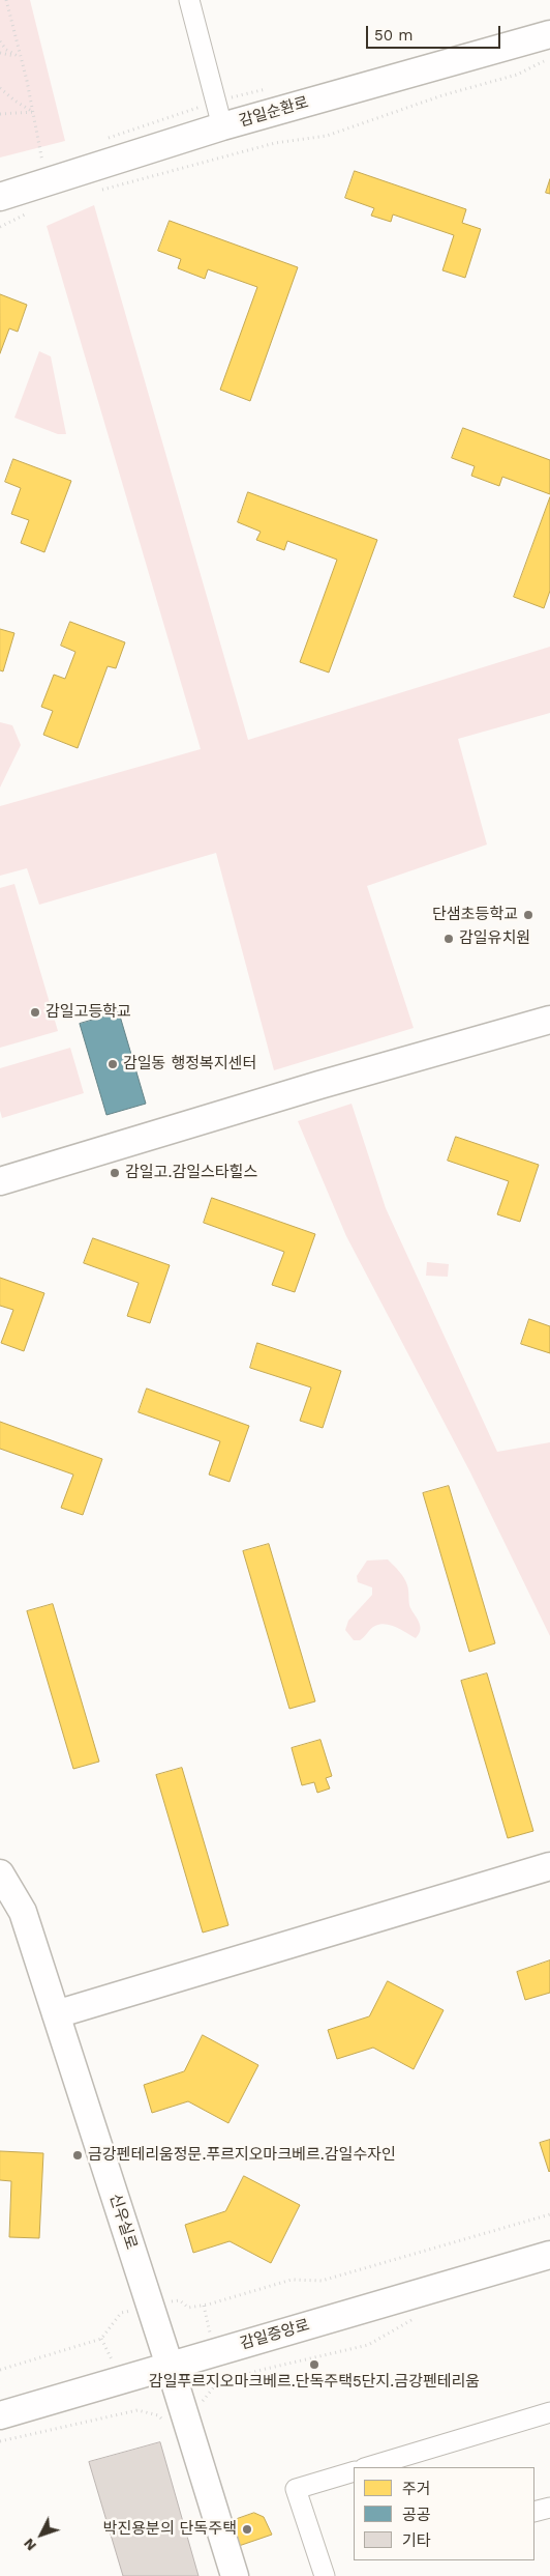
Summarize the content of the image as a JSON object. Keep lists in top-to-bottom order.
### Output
{
  "streets": {
    "street": ["감일순환로", "신우실로", "감일중앙로"]
  },
  "crossings": [
    ["신우실로", "감일중앙로"]
  ],
  "places": [
    "단샘초등학교",
    "감일유치원",
    "감일고등학교",
    "감일동 행정복지센터",
    "감일고.감일스타힐스",
    "금강펜테리움정문.푸르지오마크베르.감일수자인",
    "감일푸르지오마크베르.단독주택5단지.금강펜테리움",
    "박진용분의 단독주택"
  ],
  "legend": ["주거", "공공", "기타"],
  "scale_bar": "50 m",
  "north": "bottom left"
}
